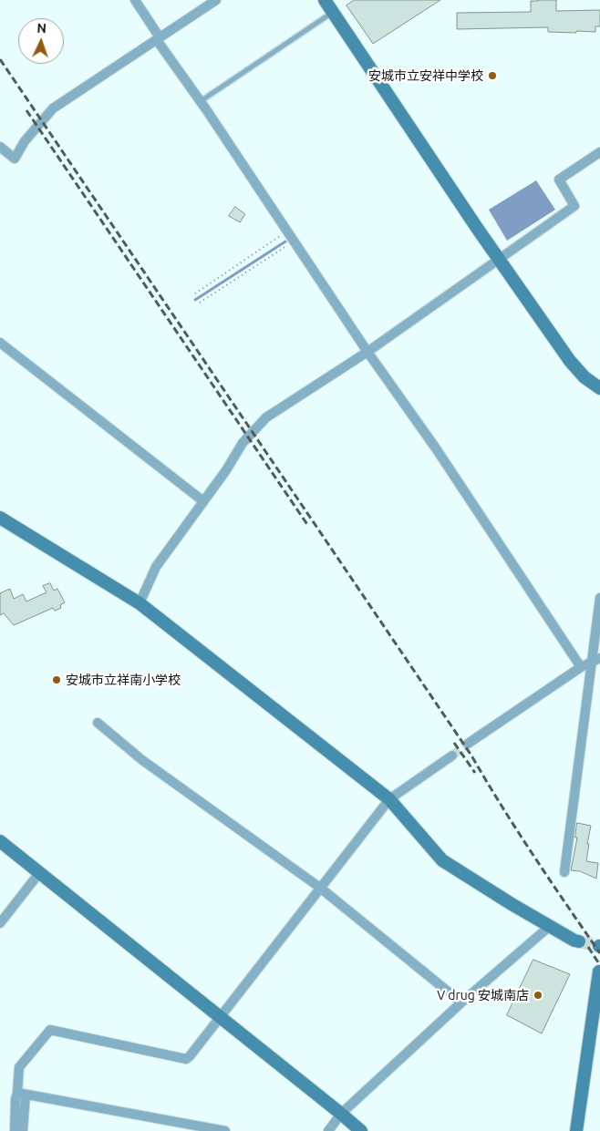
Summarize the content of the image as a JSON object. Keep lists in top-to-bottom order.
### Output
{
  "places": ["安城市立安祥中学校", "安城市立祥南小学校", "V drug 安城南店"],
  "north": "top"
}
